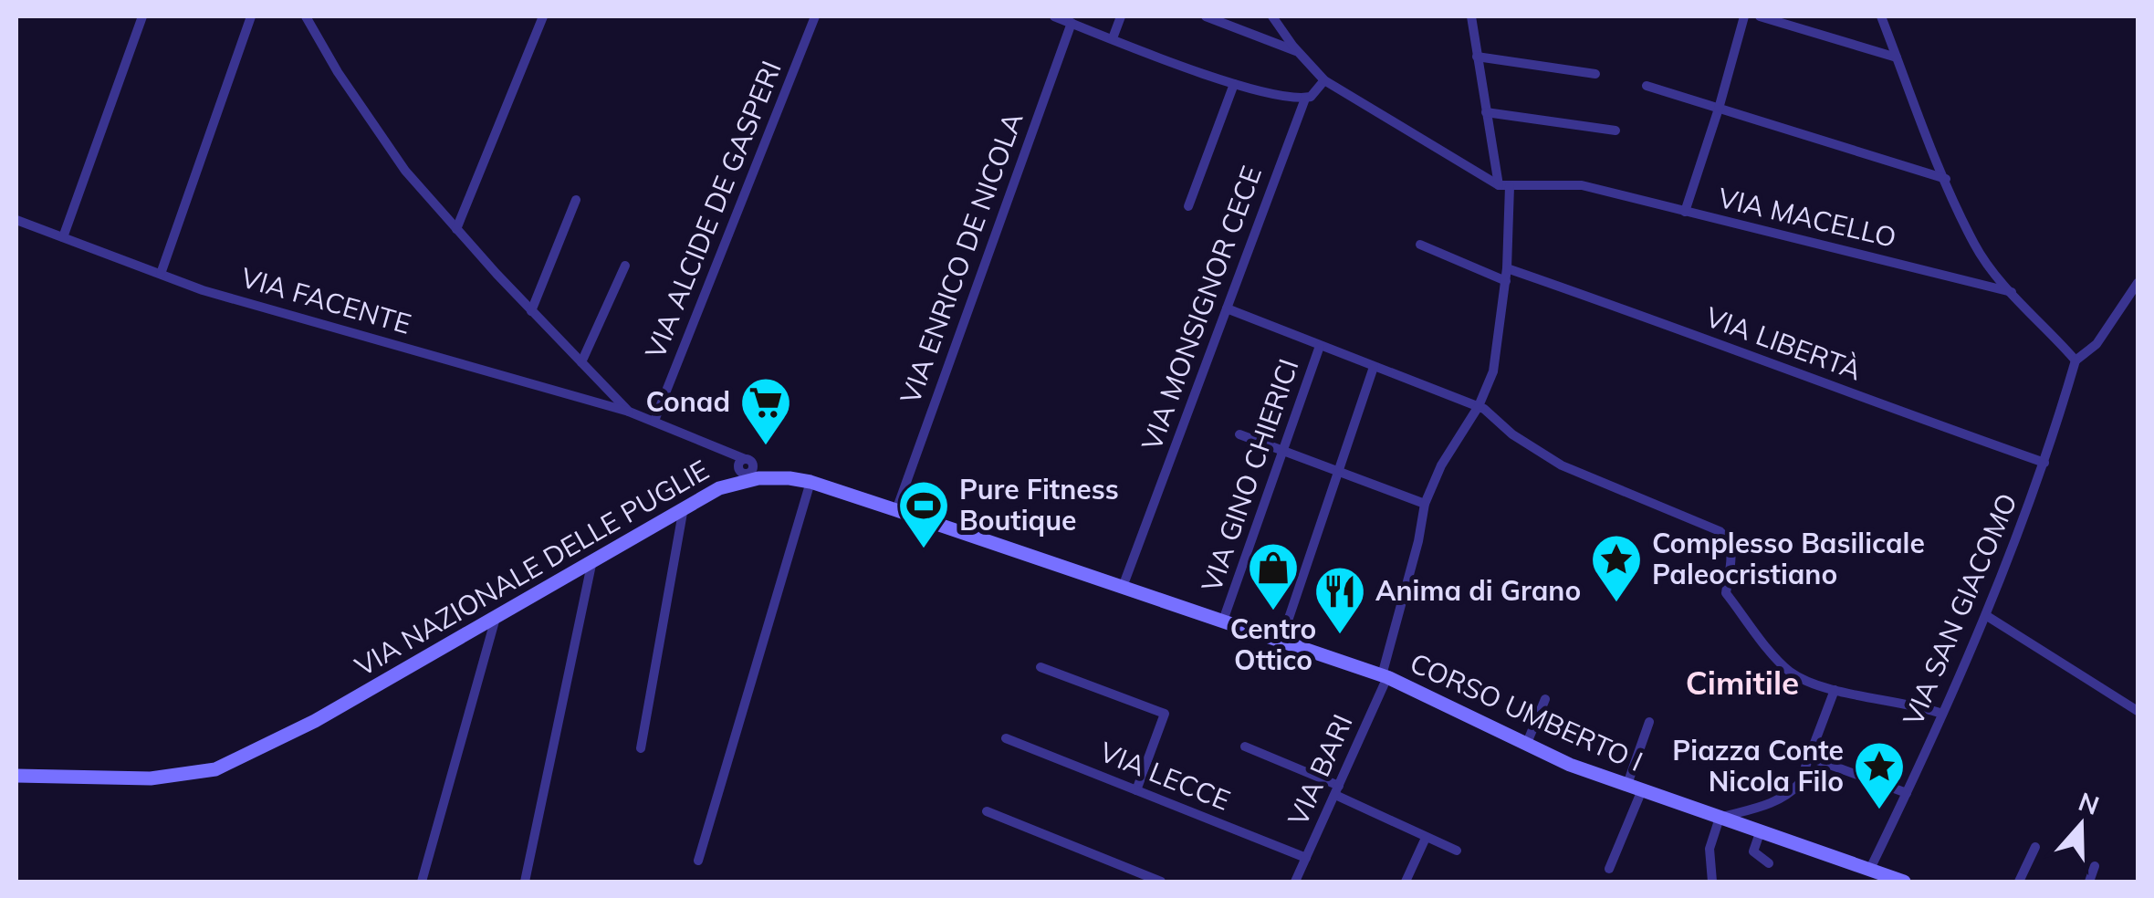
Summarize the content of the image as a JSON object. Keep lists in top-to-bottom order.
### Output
{
  "streets": {
    "main road": ["VIA NAZIONALE DELLE PUGLIE", "CORSO UMBERTO I"],
    "street": [
      "VIA ALCIDE DE GASPERI",
      "VIA MACELLO",
      "VIA ENRICO DE NICOLA",
      "VIA FACENTE",
      "VIA MONSIGNOR CECE",
      "VIA LIBERTÀ",
      "VIA GINO CHIERICI",
      "VIA SAN GIACOMO",
      "VIA BARI",
      "VIA LECCE"
    ]
  },
  "crossings": [
    ["VIA ALCIDE DE GASPERI", "VIA FACENTE"],
    ["VIA MACELLO", "VIA BARI"],
    ["VIA ENRICO DE NICOLA", "VIA NAZIONALE DELLE PUGLIE"],
    ["VIA FACENTE", "VIA NAZIONALE DELLE PUGLIE"],
    ["VIA MONSIGNOR CECE", "VIA NAZIONALE DELLE PUGLIE"],
    ["VIA LIBERTÀ", "VIA SAN GIACOMO"],
    ["VIA LIBERTÀ", "VIA BARI"],
    ["VIA GINO CHIERICI", "VIA NAZIONALE DELLE PUGLIE"],
    ["VIA NAZIONALE DELLE PUGLIE", "CORSO UMBERTO I"],
    ["VIA NAZIONALE DELLE PUGLIE", "VIA BARI"],
    ["VIA SAN GIACOMO", "CORSO UMBERTO I"],
    ["CORSO UMBERTO I", "VIA BARI"],
    ["VIA BARI", "VIA LECCE"]
  ],
  "districts": ["Cimitile"],
  "places": {
    "supermarket": ["Conad"],
    "sports": ["Pure Fitness Boutique"],
    "place": ["Complesso Basilicale Paleocristiano", "Piazza Conte Nicola Filo"],
    "shop": ["Centro Ottico"],
    "restaurant": ["Anima di Grano"]
  },
  "north": "top"
}
